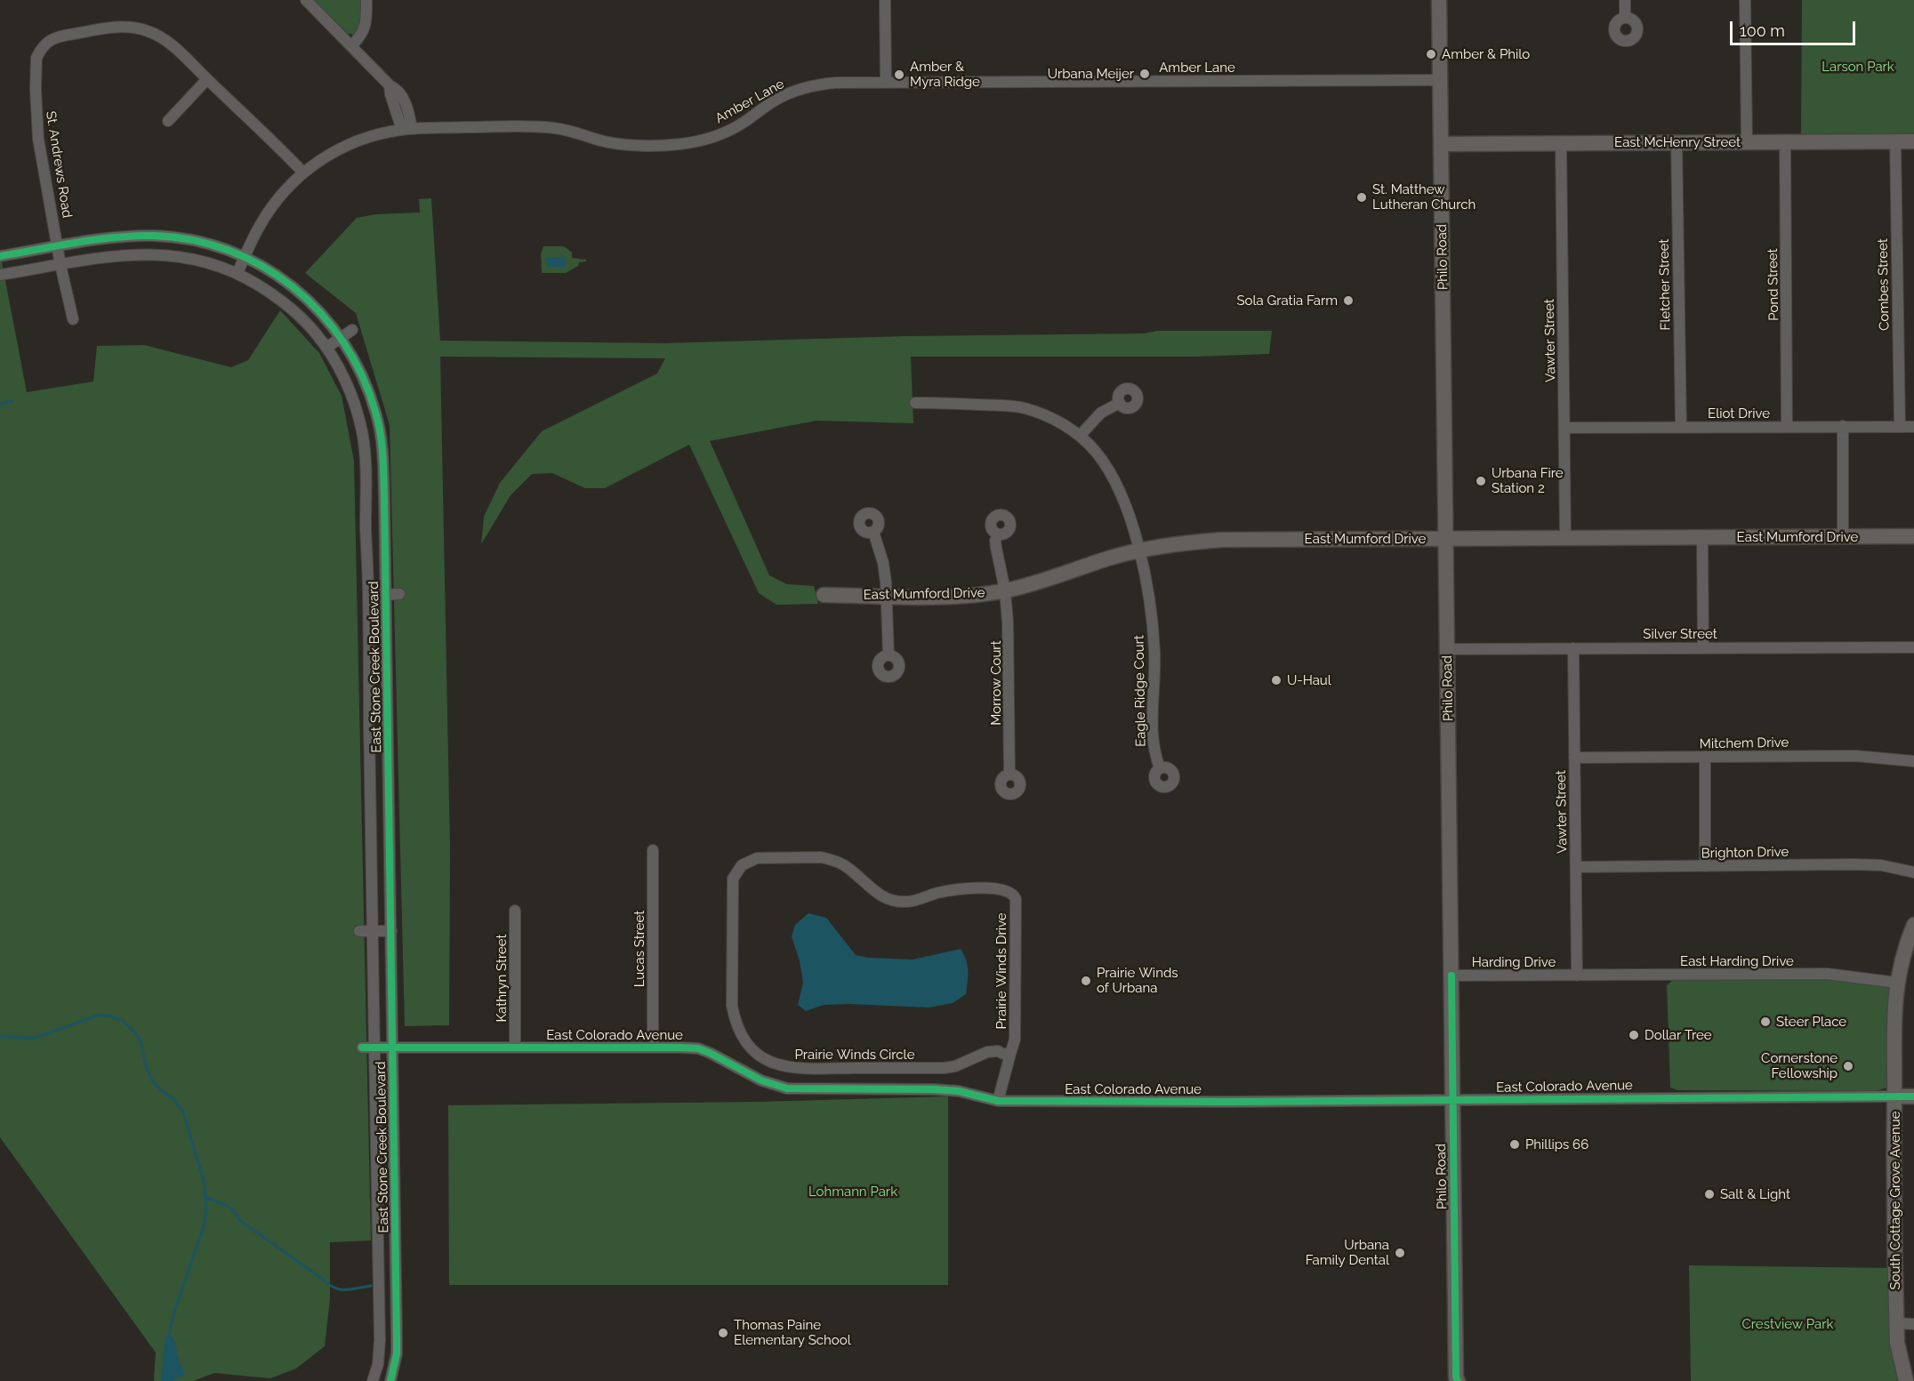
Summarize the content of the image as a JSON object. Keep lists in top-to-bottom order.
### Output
{
  "streets": {
    "street": [
      "Amber Lane",
      "East McHenry Street",
      "St. Andrews Road",
      "Philo Road",
      "Fletcher Street",
      "Pond Street",
      "Combes Street",
      "Vawter Street",
      "Eliot Drive",
      "East Mumford Drive",
      "Silver Street",
      "East Stone Creek Boulevard",
      "Morrow Court",
      "Eagle Ridge Court",
      "Mitchem Drive",
      "Brighton Drive",
      "Lucas Street",
      "East Harding Drive",
      "Harding Drive",
      "Prairie Winds Drive",
      "Kathryn Street",
      "East Colorado Avenue",
      "Prairie Winds Circle",
      "South Cottage Grove Avenue"
    ]
  },
  "crossings": [
    ["Amber Lane", "St. Andrews Road"],
    ["Amber Lane", "Philo Road"],
    ["Amber Lane", "East Stone Creek Boulevard"],
    ["East McHenry Street", "Philo Road"],
    ["East McHenry Street", "Fletcher Street"],
    ["East McHenry Street", "Pond Street"],
    ["East McHenry Street", "Combes Street"],
    ["East McHenry Street", "Vawter Street"],
    ["St. Andrews Road", "East Stone Creek Boulevard"],
    ["Philo Road", "East Mumford Drive"],
    ["Philo Road", "Silver Street"],
    ["Philo Road", "Harding Drive"],
    ["Philo Road", "East Colorado Avenue"],
    ["Fletcher Street", "Eliot Drive"],
    ["Pond Street", "Eliot Drive"],
    ["Combes Street", "Eliot Drive"],
    ["Vawter Street", "Eliot Drive"],
    ["Vawter Street", "East Mumford Drive"],
    ["Vawter Street", "Silver Street"],
    ["Vawter Street", "Mitchem Drive"],
    ["Vawter Street", "Brighton Drive"],
    ["Vawter Street", "East Harding Drive"],
    ["Vawter Street", "Harding Drive"],
    ["East Mumford Drive", "Morrow Court"],
    ["East Mumford Drive", "Eagle Ridge Court"],
    ["East Stone Creek Boulevard", "East Colorado Avenue"],
    ["Lucas Street", "East Colorado Avenue"],
    ["East Harding Drive", "Harding Drive"],
    ["East Harding Drive", "South Cottage Grove Avenue"],
    ["Prairie Winds Drive", "East Colorado Avenue"],
    ["Prairie Winds Drive", "Prairie Winds Circle"],
    ["Kathryn Street", "East Colorado Avenue"],
    ["East Colorado Avenue", "South Cottage Grove Avenue"]
  ],
  "parks": ["Larson Park", "Lohmann Park", "Crestview Park"],
  "places": [
    "Amber & Philo",
    "Urbana Meijer",
    "Amber & Myra Ridge",
    "St. Matthew Lutheran Church",
    "Sola Gratia Farm",
    "Urbana Fire Station 2",
    "U-Haul",
    "Prairie Winds of Urbana",
    "Steer Place",
    "Dollar Tree",
    "Cornerstone Fellowship",
    "Phillips 66",
    "Salt & Light",
    "Urbana Family Dental",
    "Thomas Paine Elementary School"
  ],
  "scale_bar": "100 m"
}
